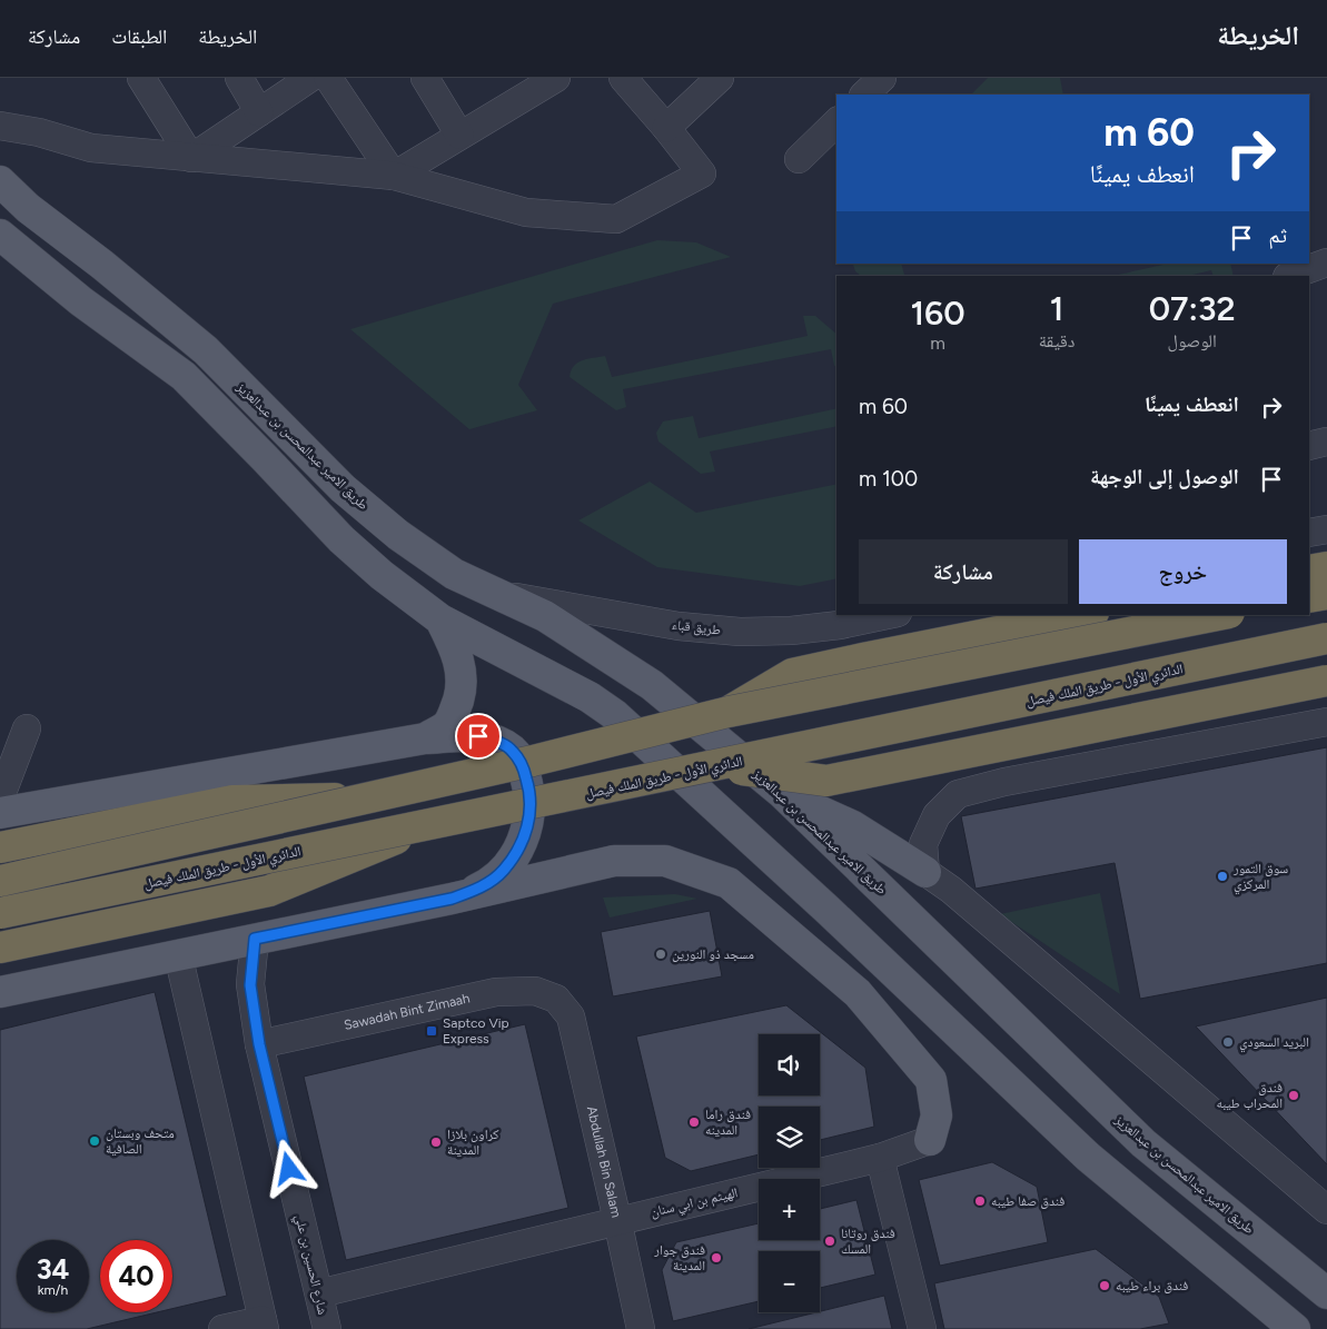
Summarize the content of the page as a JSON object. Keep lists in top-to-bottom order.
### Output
{
  "streets": {
    "highway": ["الدائري الأول - طريق الملك فيصل"],
    "main road": ["طريق الامير عبدالمحسن بن عبدالعزيز"],
    "street": [
      "طريق قباء",
      "Sawadah Bint Zimaah",
      "Abdullah Bin Salam",
      "الهيثم بن ابي سنان",
      "شارع الحسين بن علي"
    ]
  },
  "crossings": [
    ["طريق الامير عبدالمحسن بن عبدالعزيز", "طريق قباء"],
    ["Sawadah Bint Zimaah", "Abdullah Bin Salam"],
    ["Sawadah Bint Zimaah", "شارع الحسين بن علي"],
    ["Abdullah Bin Salam", "الهيثم بن ابي سنان"],
    ["الهيثم بن ابي سنان", "شارع الحسين بن علي"]
  ],
  "places": {
    "other": [
      "سوق التمور المركزي",
      "مسجد ذو النورين",
      "البريد السعودي",
      "فندق المحراب طيبه",
      "فندق راما المدينه",
      "متحف وبستان الصافية",
      "كراون بلازا المدينة",
      "فندق صفا طيبه",
      "فندق روتانا المسك",
      "فندق جوار المدينة",
      "فندق براء طيبه"
    ],
    "transit": ["Saptco Vip Express"]
  },
  "page": {
    "header": "الخريطة",
    "nav": ["الخريطة", "الطبقات", "مشاركة"],
    "turn": ["60 m", "انعطف يمينًا"],
    "then": "ثم",
    "eta": [
      "07:32",
      "الوصول",
      "1",
      "دقيقة",
      "160",
      "m"
    ],
    "list": [
      {
        "name": "انعطف يمينًا",
        "value": "60 m"
      },
      {
        "name": "الوصول إلى الوجهة",
        "value": "100 m"
      }
    ],
    "buttons": ["خروج", "مشاركة"],
    "map_buttons": ["+", "−"],
    "speed": "34 km/h",
    "limit": "40"
  }
}
